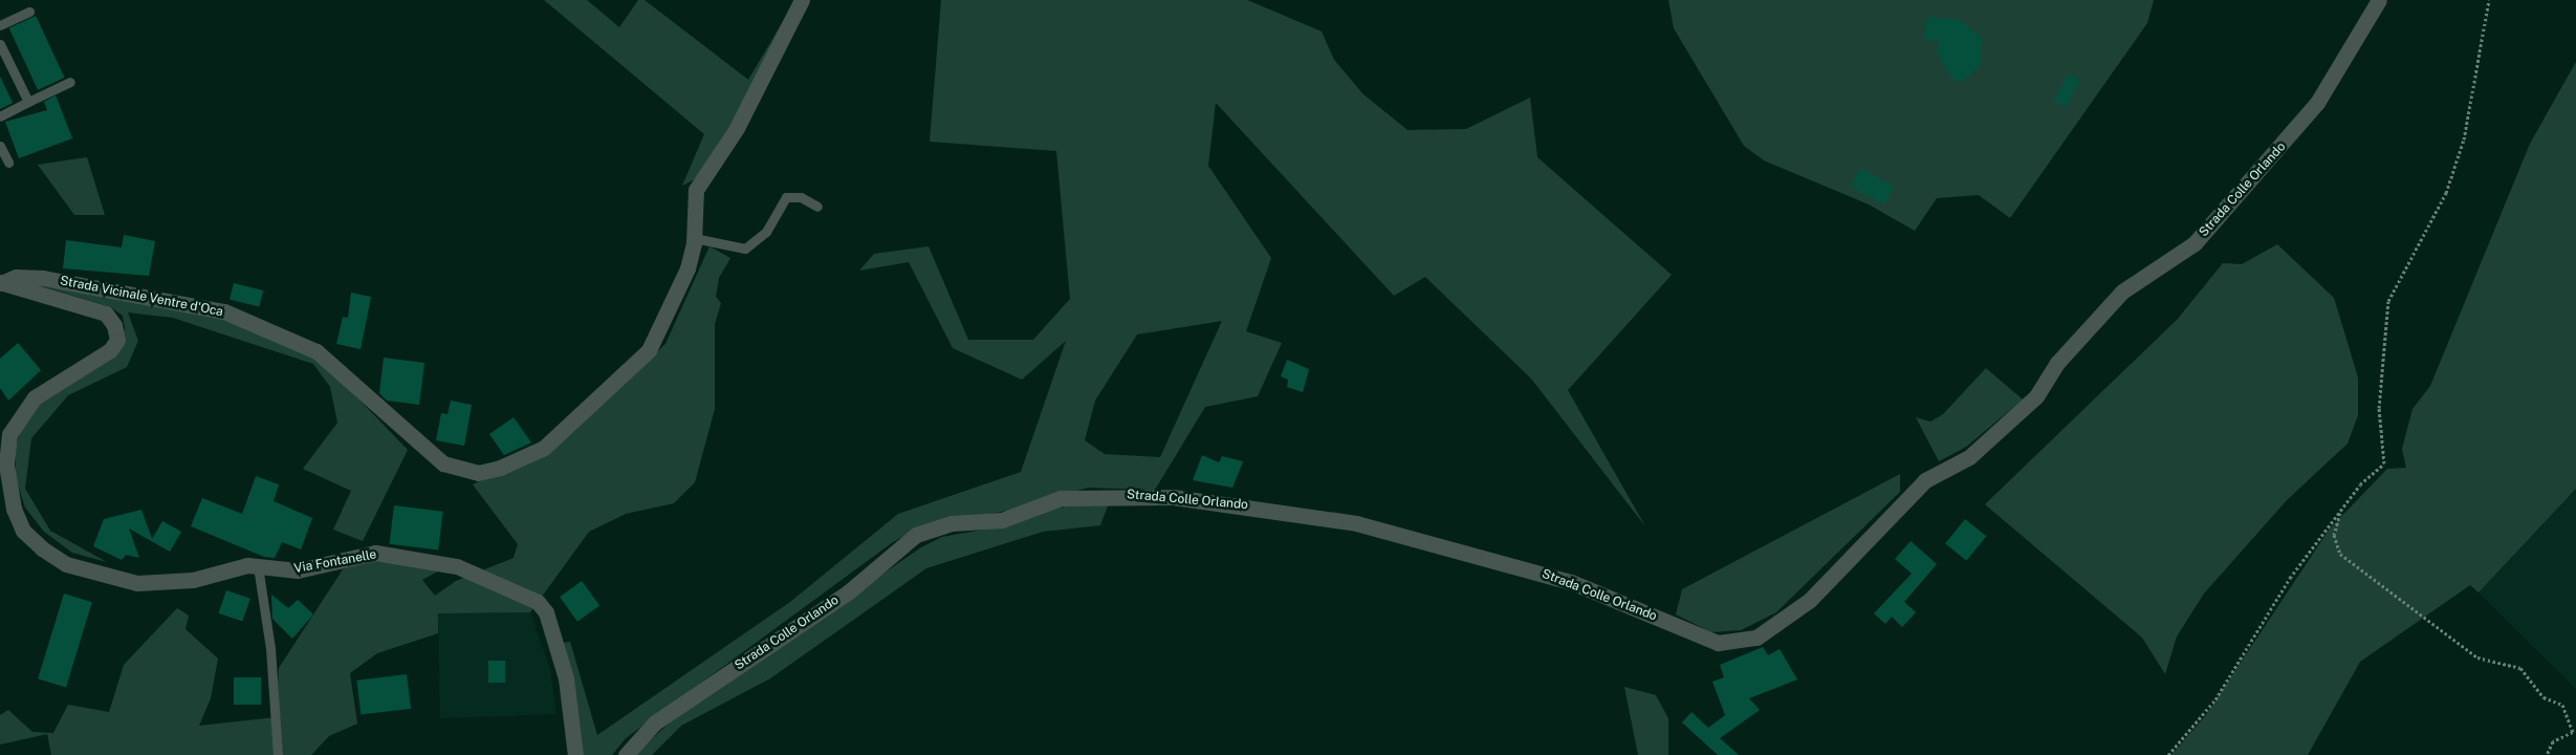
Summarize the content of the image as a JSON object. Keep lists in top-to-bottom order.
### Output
{
  "streets": {
    "street": ["Strada Colle Orlando", "Strada Vicinale Ventre d'Oca", "Via Fontanelle"]
  },
  "crossings": [
    ["Strada Vicinale Ventre d'Oca", "Via Fontanelle"]
  ]
}
